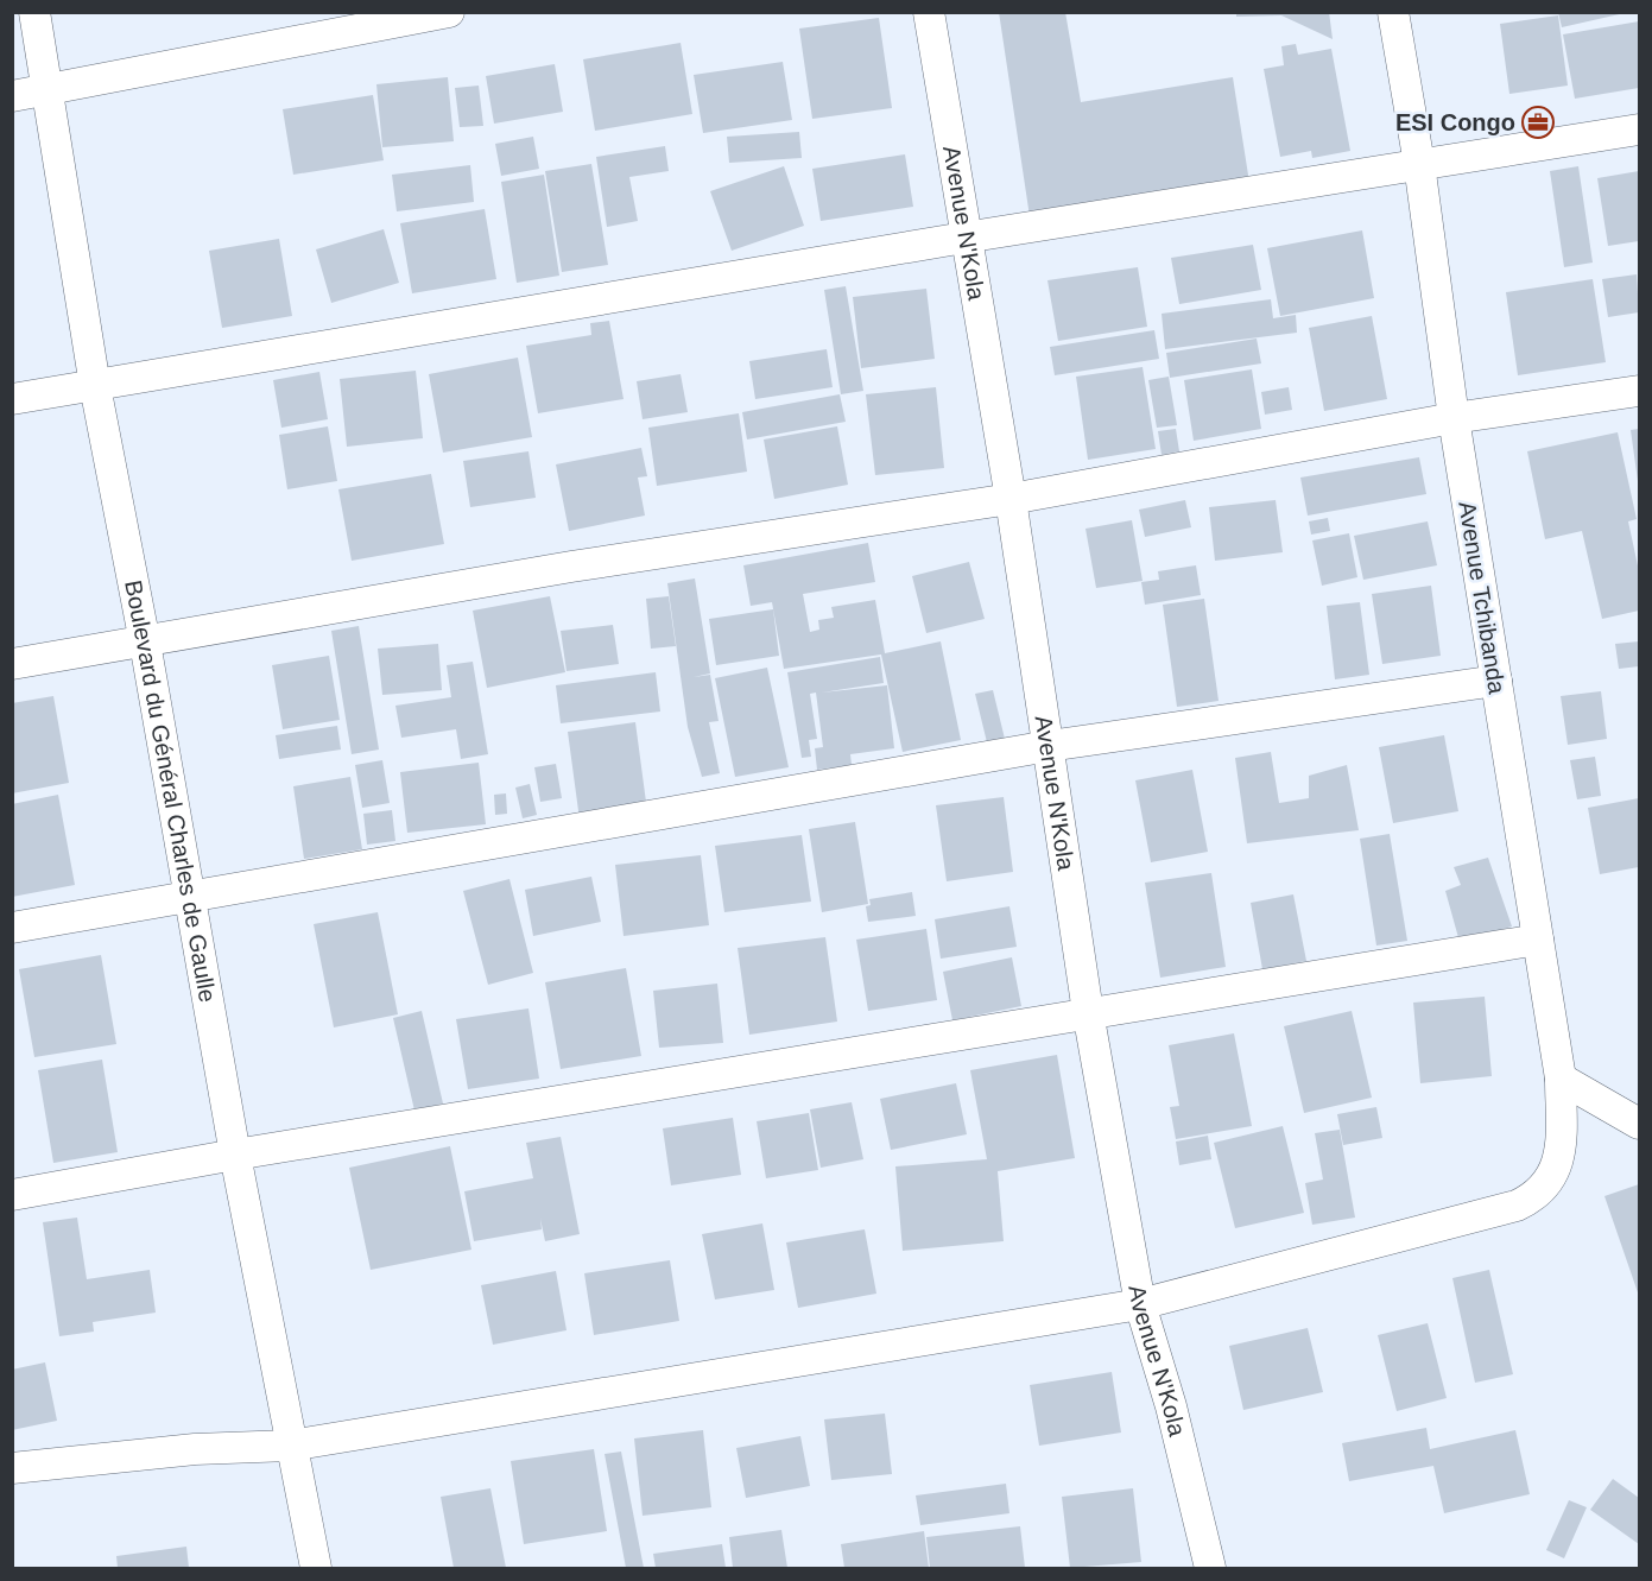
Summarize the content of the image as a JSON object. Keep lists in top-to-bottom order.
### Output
{
  "streets": {
    "street": ["Avenue N'Kola", "Avenue Tchibanda", "Boulevard du Général Charles de Gaulle"]
  },
  "crossings": [
    ["Avenue N'Kola", "Avenue Tchibanda"]
  ],
  "places": {
    "office": ["ESI Congo"]
  }
}
